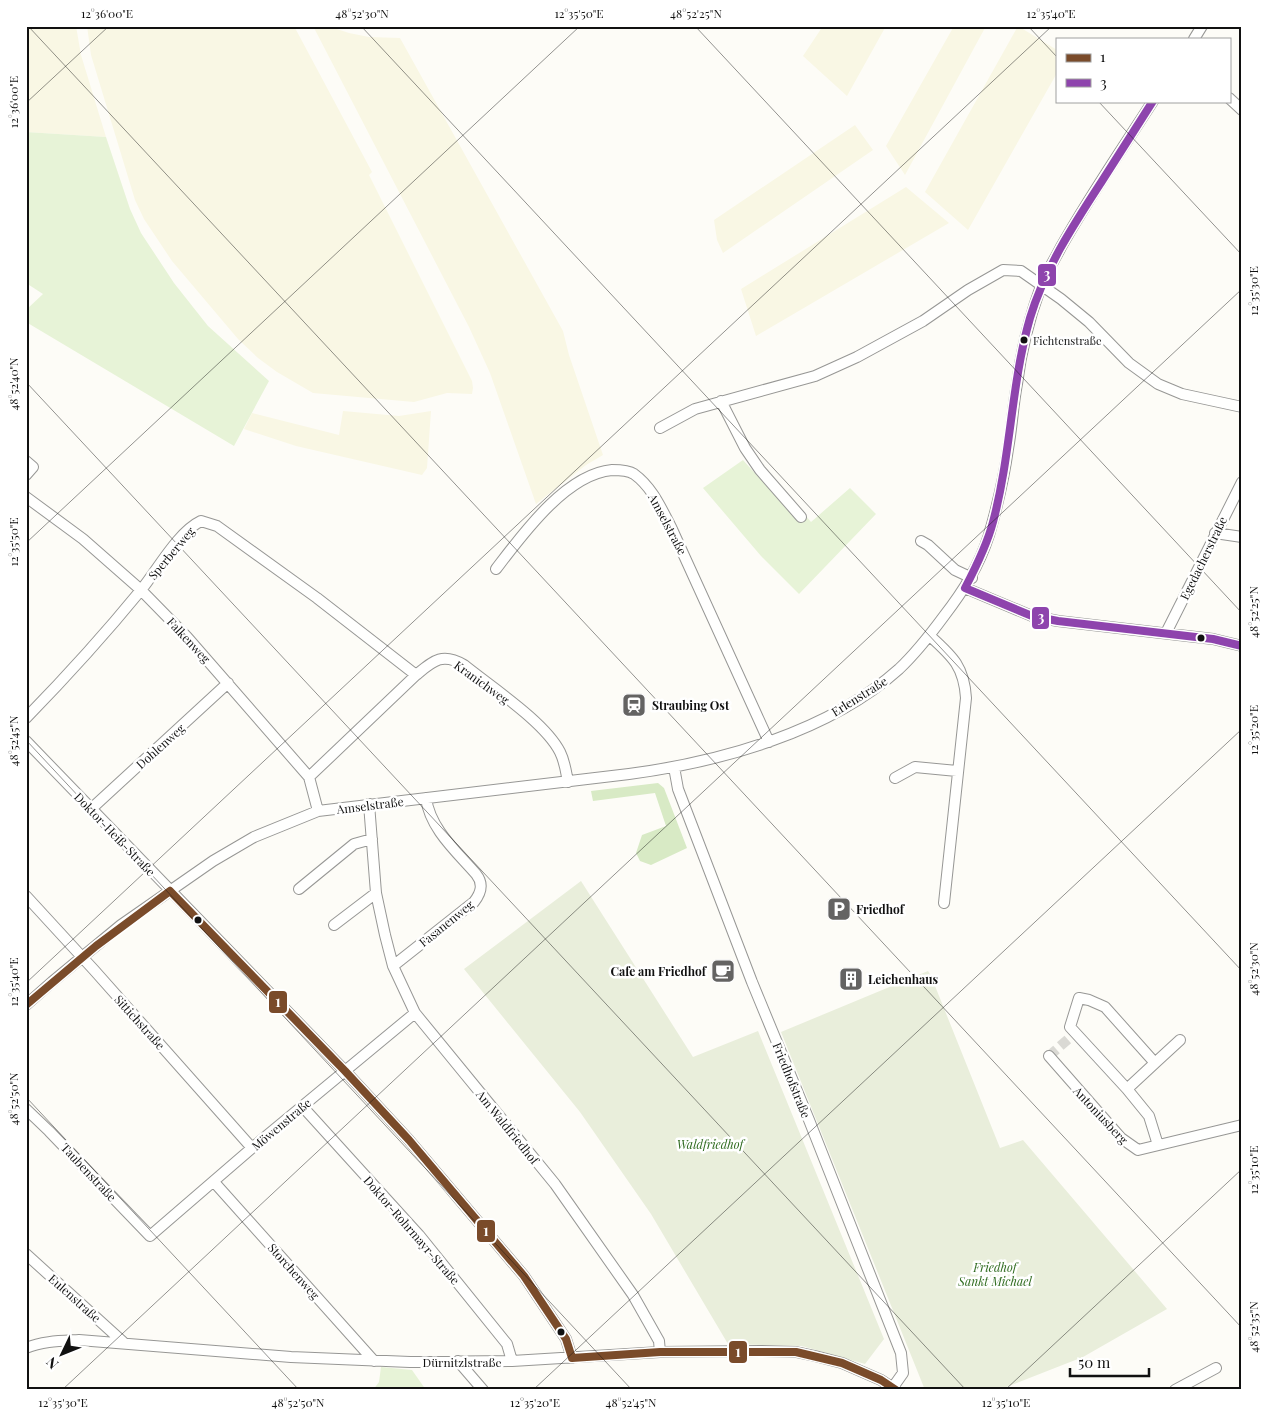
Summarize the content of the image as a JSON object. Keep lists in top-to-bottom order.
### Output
{
  "streets": {
    "street": [
      "Amselstraße",
      "Sperberweg",
      "Egedacherstraße",
      "Falkenweg",
      "Kranichweg",
      "Erlenstraße",
      "Dohlenweg",
      "Doktor-Heiß-Straße",
      "Fasanenweg",
      "Sittichstraße",
      "Friedhofstraße",
      "Antoniusberg",
      "Möwenstraße",
      "Am Waldfriedhof",
      "Taubenstraße",
      "Doktor-Rohrmayr-Straße",
      "Storchenweg",
      "Eulenstraße",
      "Dürnitzlstraße"
    ]
  },
  "crossings": [
    ["Amselstraße", "Falkenweg"],
    ["Amselstraße", "Kranichweg"],
    ["Amselstraße", "Erlenstraße"],
    ["Amselstraße", "Doktor-Heiß-Straße"],
    ["Amselstraße", "Fasanenweg"],
    ["Amselstraße", "Sittichstraße"],
    ["Amselstraße", "Friedhofstraße"],
    ["Amselstraße", "Am Waldfriedhof"],
    ["Sperberweg", "Falkenweg"],
    ["Sperberweg", "Kranichweg"],
    ["Falkenweg", "Kranichweg"],
    ["Falkenweg", "Dohlenweg"],
    ["Dohlenweg", "Doktor-Heiß-Straße"],
    ["Doktor-Heiß-Straße", "Möwenstraße"],
    ["Doktor-Heiß-Straße", "Dürnitzlstraße"],
    ["Fasanenweg", "Am Waldfriedhof"],
    ["Sittichstraße", "Möwenstraße"],
    ["Friedhofstraße", "Dürnitzlstraße"],
    ["Möwenstraße", "Am Waldfriedhof"],
    ["Möwenstraße", "Taubenstraße"],
    ["Möwenstraße", "Doktor-Rohrmayr-Straße"],
    ["Möwenstraße", "Storchenweg"],
    ["Am Waldfriedhof", "Dürnitzlstraße"],
    ["Doktor-Rohrmayr-Straße", "Dürnitzlstraße"],
    ["Storchenweg", "Dürnitzlstraße"],
    ["Eulenstraße", "Dürnitzlstraße"]
  ],
  "parks": ["Waldfriedhof", "Friedhof Sankt Michael"],
  "places": {
    "other": ["Fichtenstraße"],
    "station": ["Straubing Ost"],
    "parking": ["Friedhof"],
    "cafe": ["Cafe am Friedhof"],
    "building": ["Leichenhaus"]
  },
  "lines": ["transit line 3", "transit line 1"],
  "legend": ["1", "3"],
  "scale_bar": "50 m",
  "north": "bottom left",
  "coordinates": [
    "12°36'00\"E",
    "48°52'30\"N",
    "12°35'50\"E",
    "48°52'25\"N",
    "12°35'40\"E",
    "12°35'30\"E",
    "48°52'40\"N",
    "12°35'20\"E",
    "48°52'45\"N",
    "48°52'50\"N",
    "12°35'10\"E",
    "48°52'35\"N"
  ]
}
